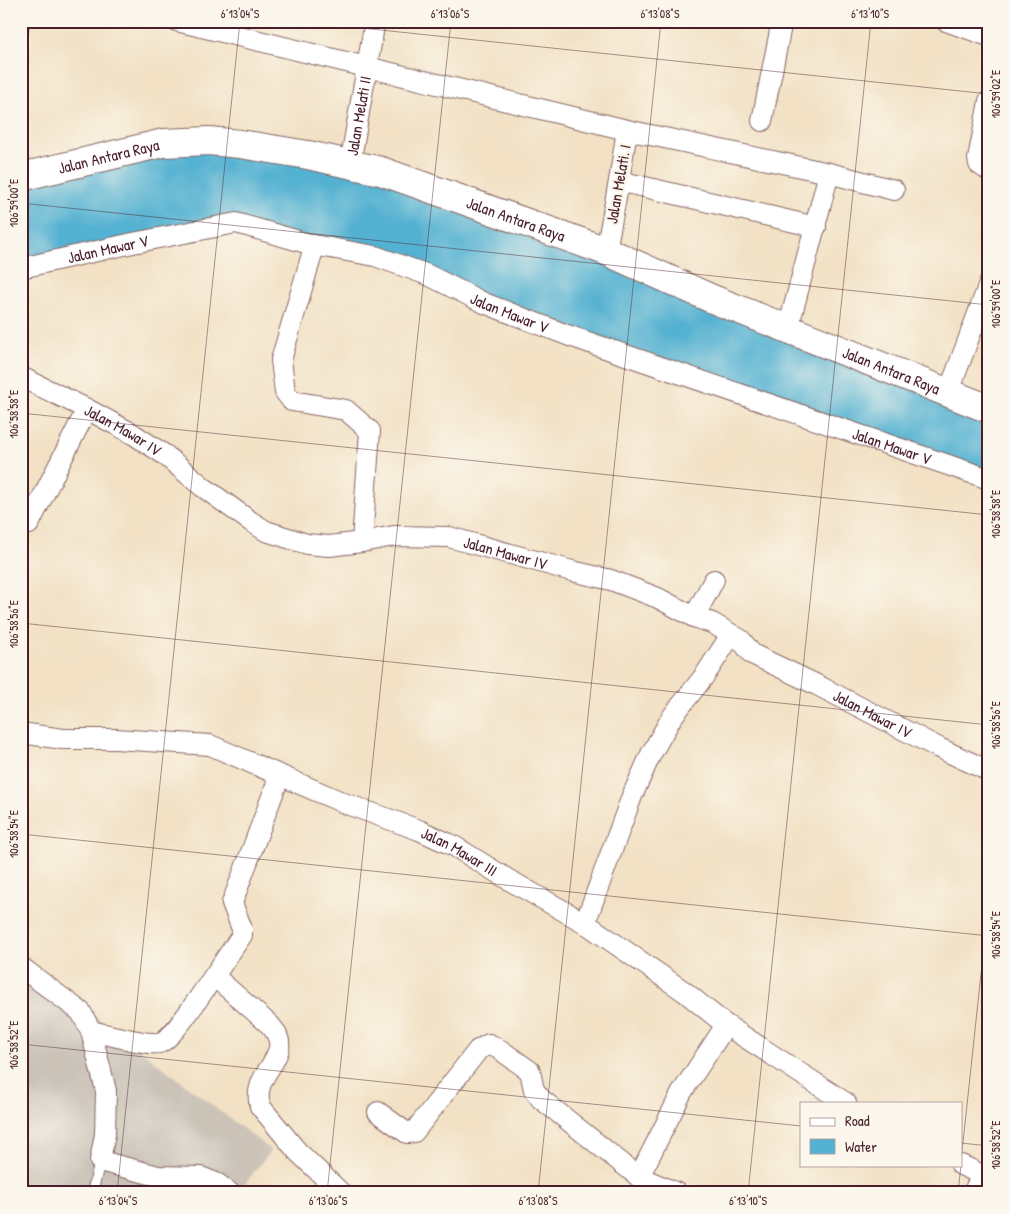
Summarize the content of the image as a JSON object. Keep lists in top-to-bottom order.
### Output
{
  "streets": {
    "street": [
      "Jalan Melati II",
      "Jalan Antara Raya",
      "Jalan Melati. I",
      "Jalan Mawar V",
      "Jalan Mawar IV",
      "Jalan Mawar III"
    ]
  },
  "crossings": [
    ["Jalan Melati II", "Jalan Antara Raya"],
    ["Jalan Antara Raya", "Jalan Melati. I"]
  ],
  "legend": ["Road", "Water"],
  "coordinates": [
    "6°13'04\"S",
    "6°13'06\"S",
    "6°13'08\"S",
    "6°13'10\"S",
    "106°59'02\"E",
    "106°59'00\"E",
    "106°58'58\"E",
    "106°58'56\"E",
    "106°58'54\"E",
    "106°58'52\"E"
  ]
}
